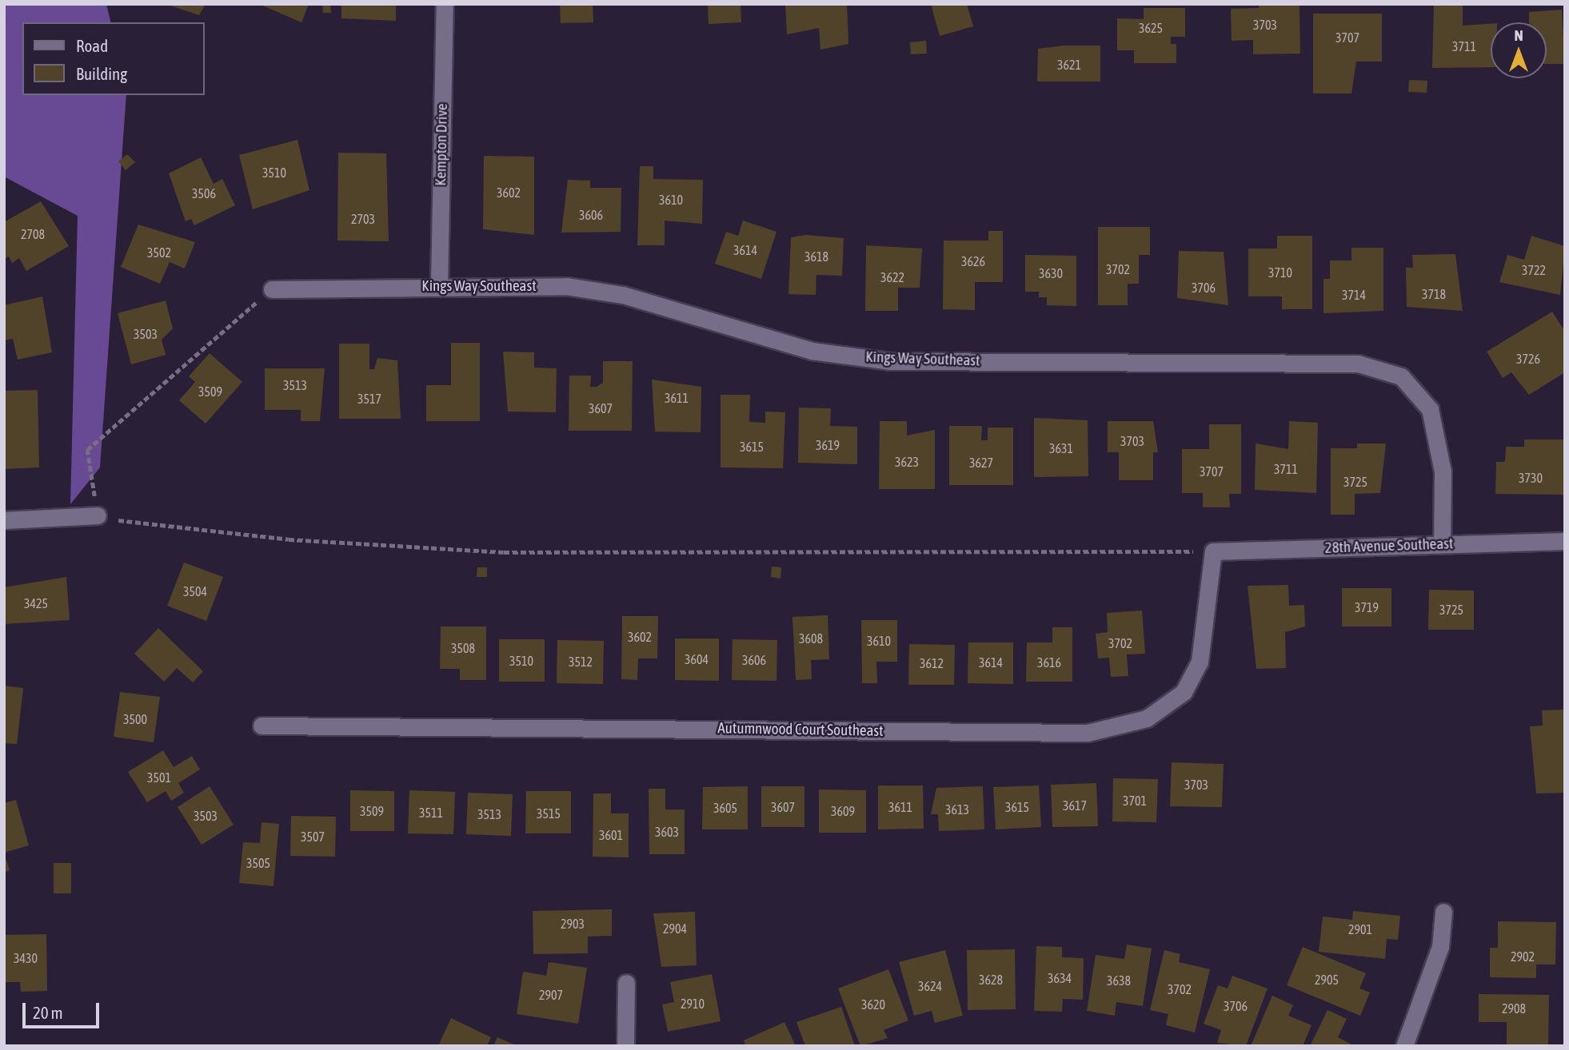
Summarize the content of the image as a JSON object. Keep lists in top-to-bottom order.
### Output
{
  "streets": {
    "street": [
      "Kempton Drive",
      "Kings Way Southeast",
      "28th Avenue Southeast",
      "Autumnwood Court Southeast"
    ]
  },
  "crossings": [
    ["Kempton Drive", "Kings Way Southeast"],
    ["Kings Way Southeast", "28th Avenue Southeast"],
    ["28th Avenue Southeast", "Autumnwood Court Southeast"]
  ],
  "house_numbers": [
    "3703",
    "3625",
    "3707",
    "3711",
    "3621",
    "3510",
    "3602",
    "3506",
    "3610",
    "3606",
    "2703",
    "2708",
    "3614",
    "3502",
    "3618",
    "3626",
    "3702",
    "3722",
    "3710",
    "3630",
    "3622",
    "3706",
    "3718",
    "3714",
    "3503",
    "3726",
    "3513",
    "3509",
    "3611",
    "3517",
    "3607",
    "3703",
    "3619",
    "3615",
    "3631",
    "3623",
    "3627",
    "3711",
    "3707",
    "3730",
    "3725",
    "3504",
    "3425",
    "3719",
    "3725",
    "3602",
    "3608",
    "3610",
    "3702",
    "3508",
    "3604",
    "3606",
    "3510",
    "3512",
    "3614",
    "3616",
    "3612",
    "3500",
    "3501",
    "3703",
    "3701",
    "3617",
    "3607",
    "3611",
    "3615",
    "3605",
    "3613",
    "3509",
    "3609",
    "3511",
    "3515",
    "3513",
    "3503",
    "3603",
    "3601",
    "3507",
    "3505",
    "2903",
    "2904",
    "2901",
    "2902",
    "3430",
    "3634",
    "3628",
    "2905",
    "3638",
    "3624",
    "3702",
    "2907",
    "2910",
    "3620",
    "3706",
    "2908"
  ],
  "legend": ["Road", "Building"],
  "scale_bar": "20 m",
  "north": "top"
}
